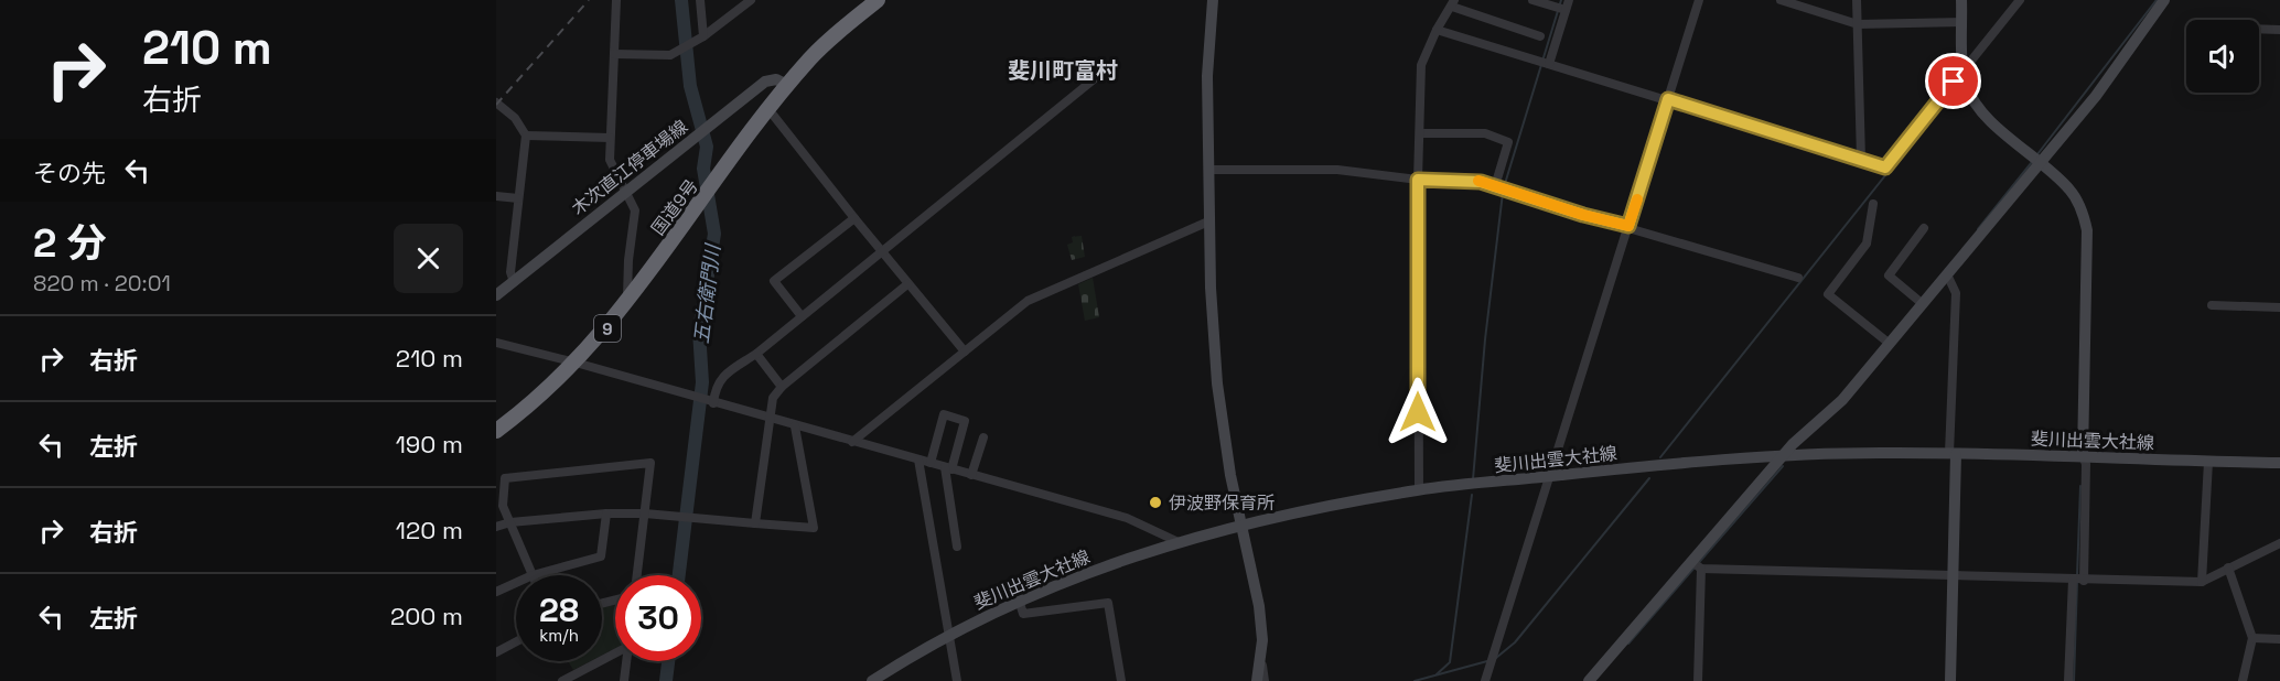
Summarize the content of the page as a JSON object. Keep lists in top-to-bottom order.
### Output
{
  "streets": {
    "highway": ["国道9号", "9"],
    "street": ["木次直江停車場線", "斐川出雲大社線"]
  },
  "crossings": [
    ["木次直江停車場線", "国道9号"]
  ],
  "districts": ["斐川町富村"],
  "water": ["五右衛門川"],
  "places": ["伊波野保育所"],
  "page": {
    "turn": ["210 m", "右折"],
    "then": "その先",
    "heading": ["2 分", "820 m · 20:01"],
    "list": [
      {
        "name": "右折",
        "value": "210 m"
      },
      {
        "name": "左折",
        "value": "190 m"
      },
      {
        "name": "右折",
        "value": "120 m"
      },
      {
        "name": "左折",
        "value": "200 m"
      }
    ],
    "speed": "28 km/h",
    "limit": "30"
  }
}
